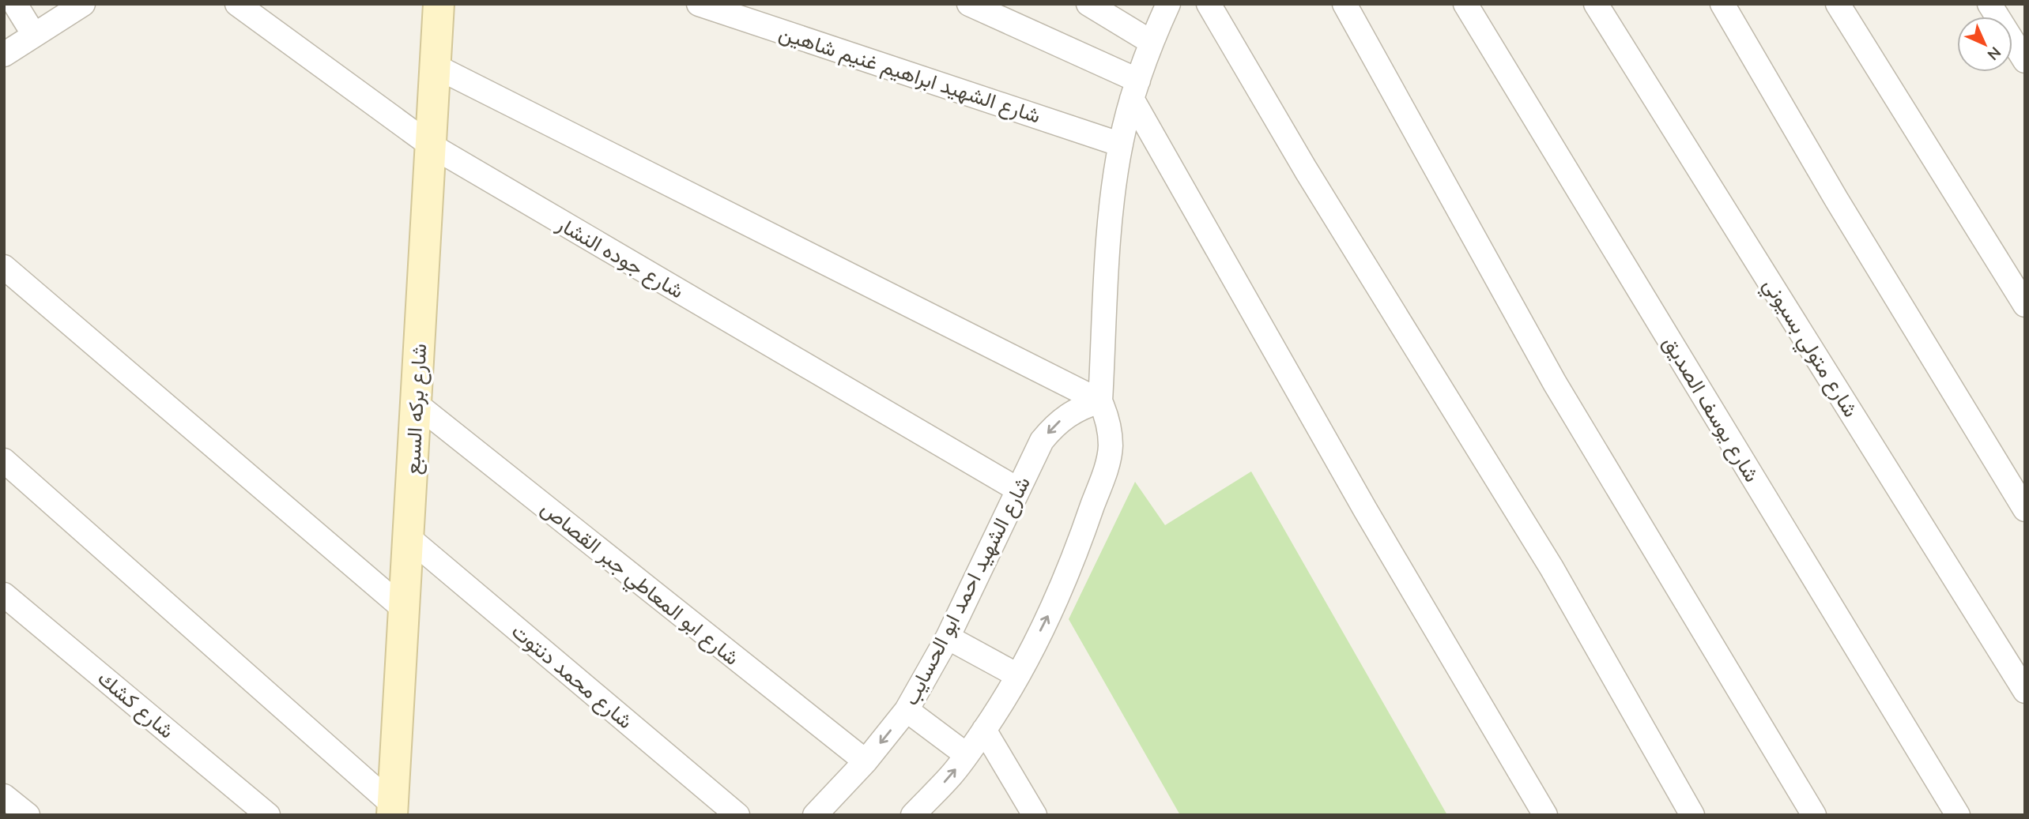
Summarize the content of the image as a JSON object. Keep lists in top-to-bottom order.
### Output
{
  "streets": {
    "main road": ["شارع بركه السبع"],
    "street": [
      "شارع الشهيد ابراهيم غنيم شاهين",
      "شارع جوده النشار",
      "شارع متولي بسيوني",
      "شارع يوسف الصديق",
      "شارع ابو المعاطي جبر القصاص",
      "شارع الشهيد احمد ابو الحسايب",
      "شارع محمد دنتوت",
      "شارع كشك"
    ]
  },
  "crossings": [
    ["شارع جوده النشار", "شارع بركه السبع"],
    ["شارع جوده النشار", "شارع الشهيد احمد ابو الحسايب"],
    ["شارع بركه السبع", "شارع ابو المعاطي جبر القصاص"],
    ["شارع بركه السبع", "شارع محمد دنتوت"],
    ["شارع ابو المعاطي جبر القصاص", "شارع الشهيد احمد ابو الحسايب"]
  ],
  "north": "bottom right"
}
